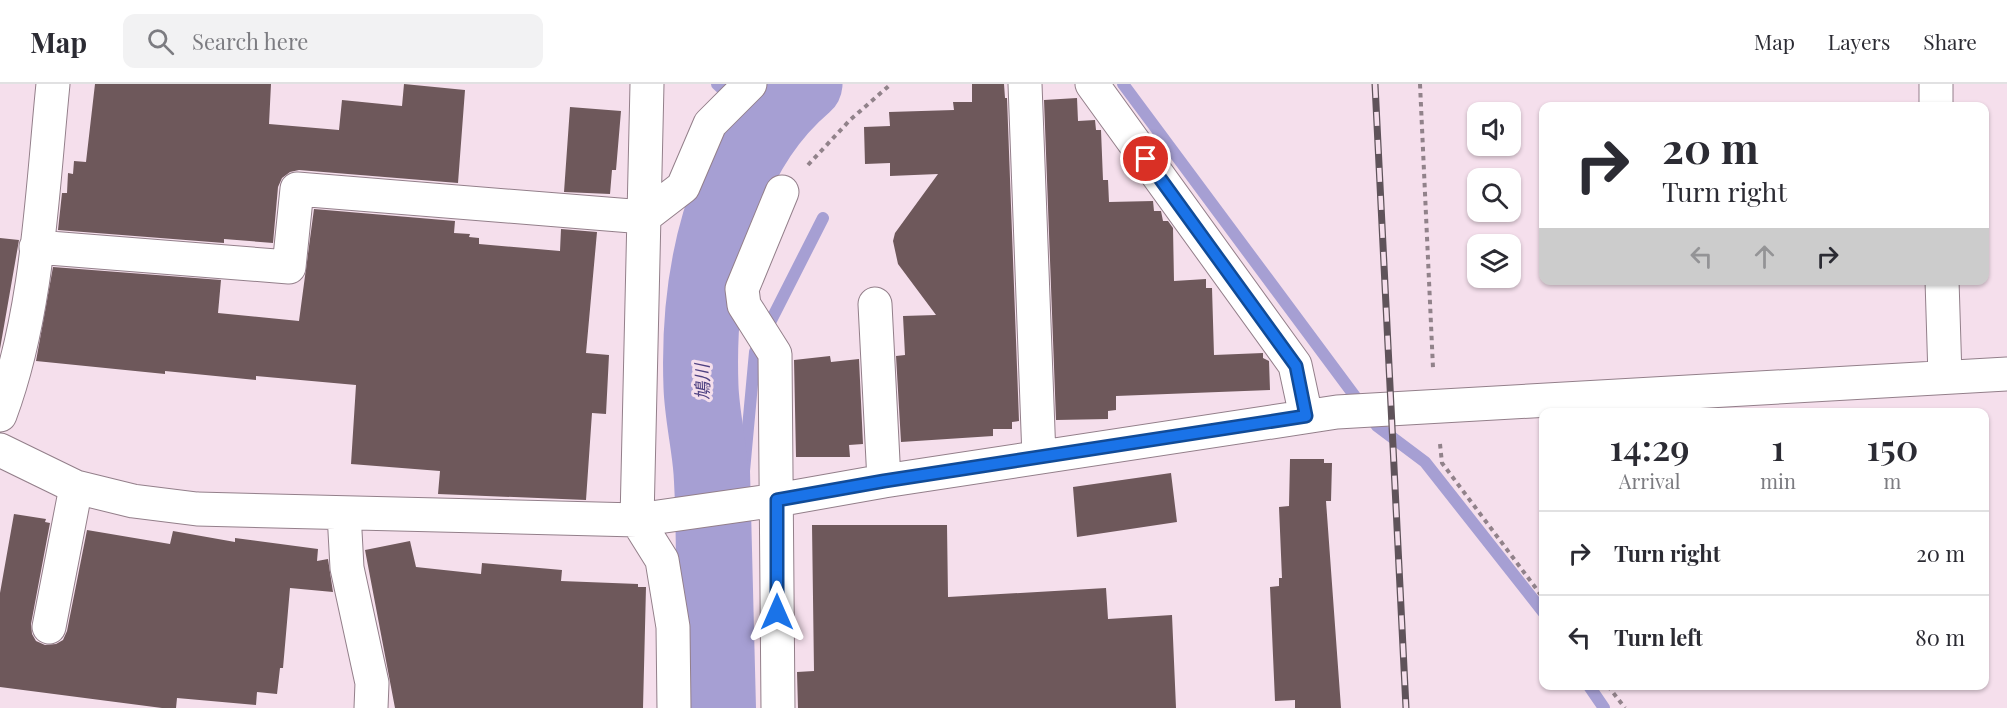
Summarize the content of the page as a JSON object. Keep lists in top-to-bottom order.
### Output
{
  "water": ["鳩川"],
  "page": {
    "header": "Map",
    "search": "Search here",
    "nav": ["Map", "Layers", "Share"],
    "turn": ["20 m", "Turn right"],
    "eta": [
      "14:29",
      "Arrival",
      "1",
      "min",
      "150",
      "m"
    ],
    "list": [
      {
        "name": "Turn right",
        "value": "20 m"
      },
      {
        "name": "Turn left",
        "value": "80 m"
      }
    ]
  }
}
